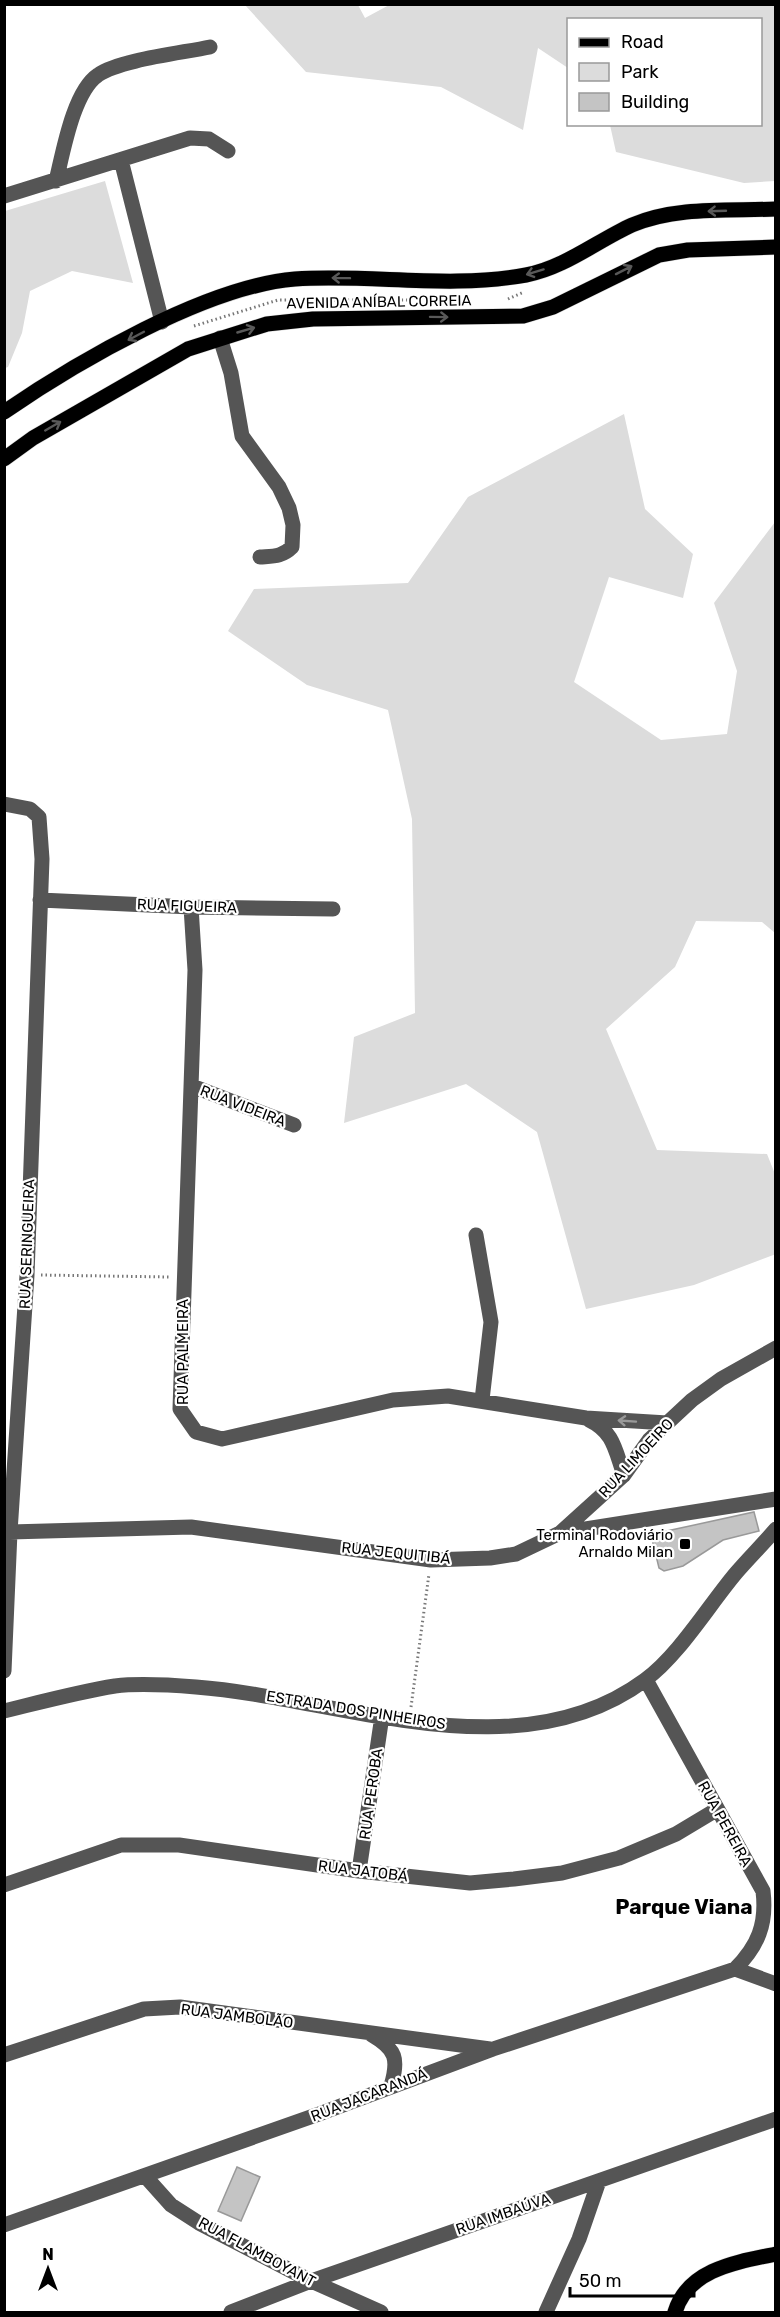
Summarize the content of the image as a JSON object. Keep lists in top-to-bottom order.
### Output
{
  "streets": {
    "main road": ["AVENIDA ANÍBAL CORREIA"],
    "street": [
      "RUA FIGUEIRA",
      "RUA VIDEIRA",
      "RUA SERINGUEIRA",
      "RUA PALMEIRA",
      "RUA LIMOEIRO",
      "RUA JEQUITIBÁ",
      "ESTRADA DOS PINHEIROS",
      "RUA PEROBA",
      "RUA PEREIRA",
      "RUA JATOBÁ",
      "RUA JAMBOLÃO",
      "RUA JACARANDÁ",
      "RUA IMBAÚVA",
      "RUA FLAMBOYANT"
    ]
  },
  "crossings": [
    ["RUA FIGUEIRA", "RUA SERINGUEIRA"],
    ["RUA FIGUEIRA", "RUA PALMEIRA"],
    ["RUA VIDEIRA", "RUA PALMEIRA"],
    ["RUA SERINGUEIRA", "RUA JEQUITIBÁ"],
    ["RUA PALMEIRA", "RUA LIMOEIRO"],
    ["RUA LIMOEIRO", "RUA JEQUITIBÁ"],
    ["ESTRADA DOS PINHEIROS", "RUA PEROBA"],
    ["ESTRADA DOS PINHEIROS", "RUA PEREIRA"],
    ["RUA PEROBA", "RUA JATOBÁ"],
    ["RUA PEREIRA", "RUA JATOBÁ"],
    ["RUA PEREIRA", "RUA JACARANDÁ"],
    ["RUA JAMBOLÃO", "RUA JACARANDÁ"],
    ["RUA JACARANDÁ", "RUA FLAMBOYANT"],
    ["RUA IMBAÚVA", "RUA FLAMBOYANT"]
  ],
  "districts": ["Parque Viana"],
  "places": {
    "transit": ["Terminal Rodoviário Arnaldo Milan"]
  },
  "legend": ["Road", "Park", "Building"],
  "scale_bar": "50 m",
  "north": "top"
}
